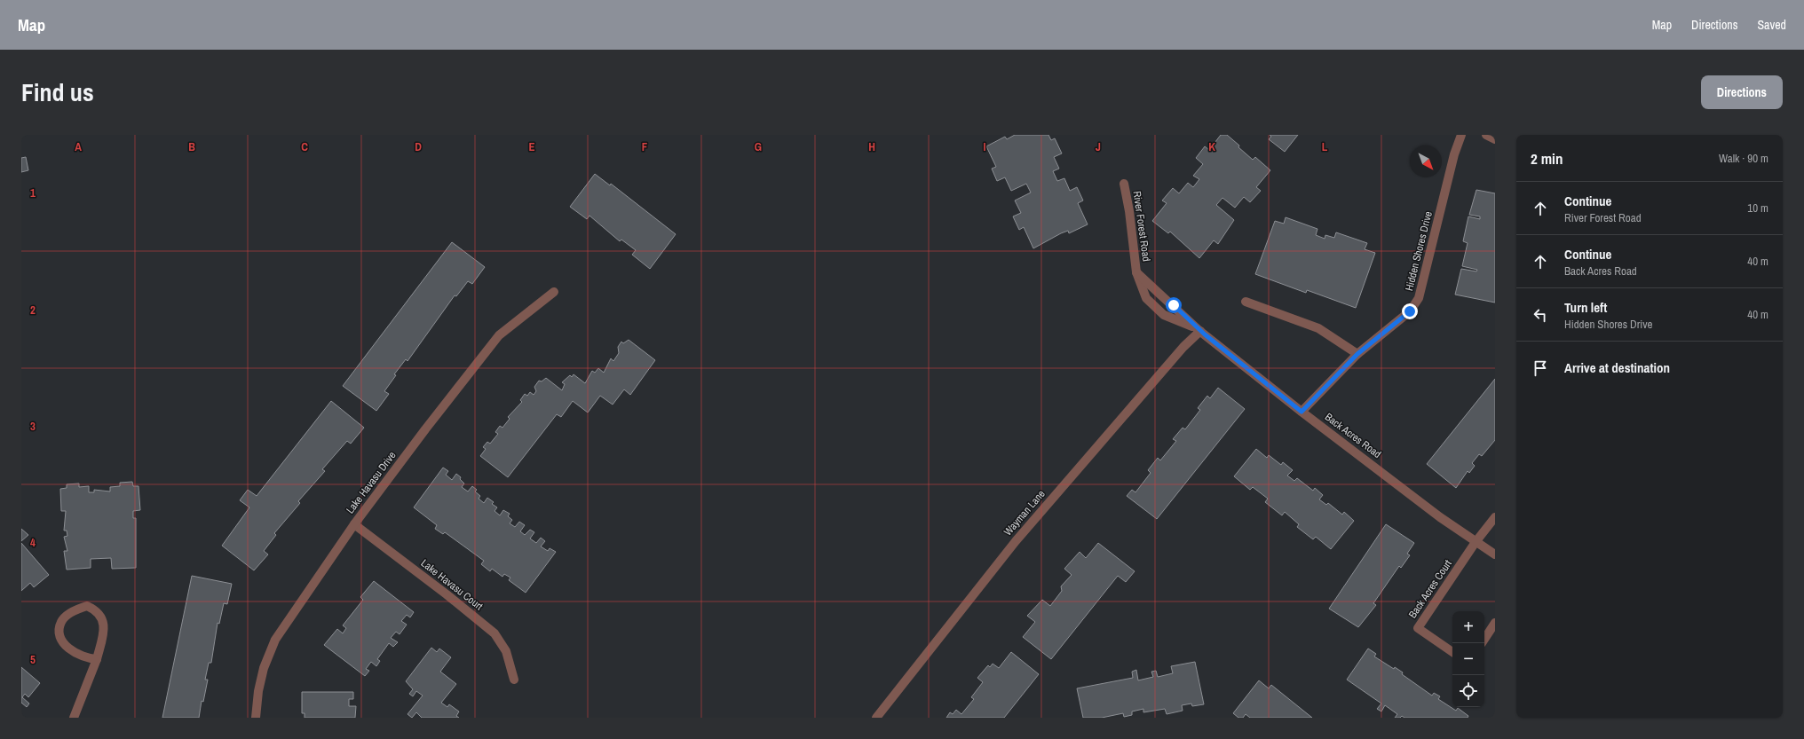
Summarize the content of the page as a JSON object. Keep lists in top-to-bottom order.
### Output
{
  "streets": {
    "street": [
      "River Forest Road",
      "Hidden Shores Drive",
      "Back Acres Road",
      "Lake Havasu Drive",
      "Wayman Lane",
      "Lake Havasu Court",
      "Back Acres Court"
    ]
  },
  "crossings": [
    ["River Forest Road", "Back Acres Road"],
    ["River Forest Road", "Wayman Lane"],
    ["Hidden Shores Drive", "Back Acres Road"],
    ["Back Acres Road", "Wayman Lane"],
    ["Back Acres Road", "Back Acres Court"],
    ["Lake Havasu Drive", "Lake Havasu Court"]
  ],
  "north": "bottom right",
  "page": {
    "header": "Map",
    "nav": ["Map", "Directions", "Saved"],
    "title": "Find us",
    "buttons": "Directions",
    "heading": ["2 min", "Walk · 90 m"],
    "list": [
      ["Continue", "River Forest Road", "10 m"],
      ["Continue", "Back Acres Road", "40 m"],
      ["Turn left", "Hidden Shores Drive", "40 m"],
      "Arrive at destination"
    ],
    "map_buttons": ["+", "−"]
  },
  "grid": {
    "columns": [
      "A",
      "B",
      "C",
      "D",
      "E",
      "F",
      "G",
      "H",
      "I",
      "J",
      "K",
      "L"
    ],
    "rows": [
      "1",
      "2",
      "3",
      "4",
      "5"
    ]
  }
}
